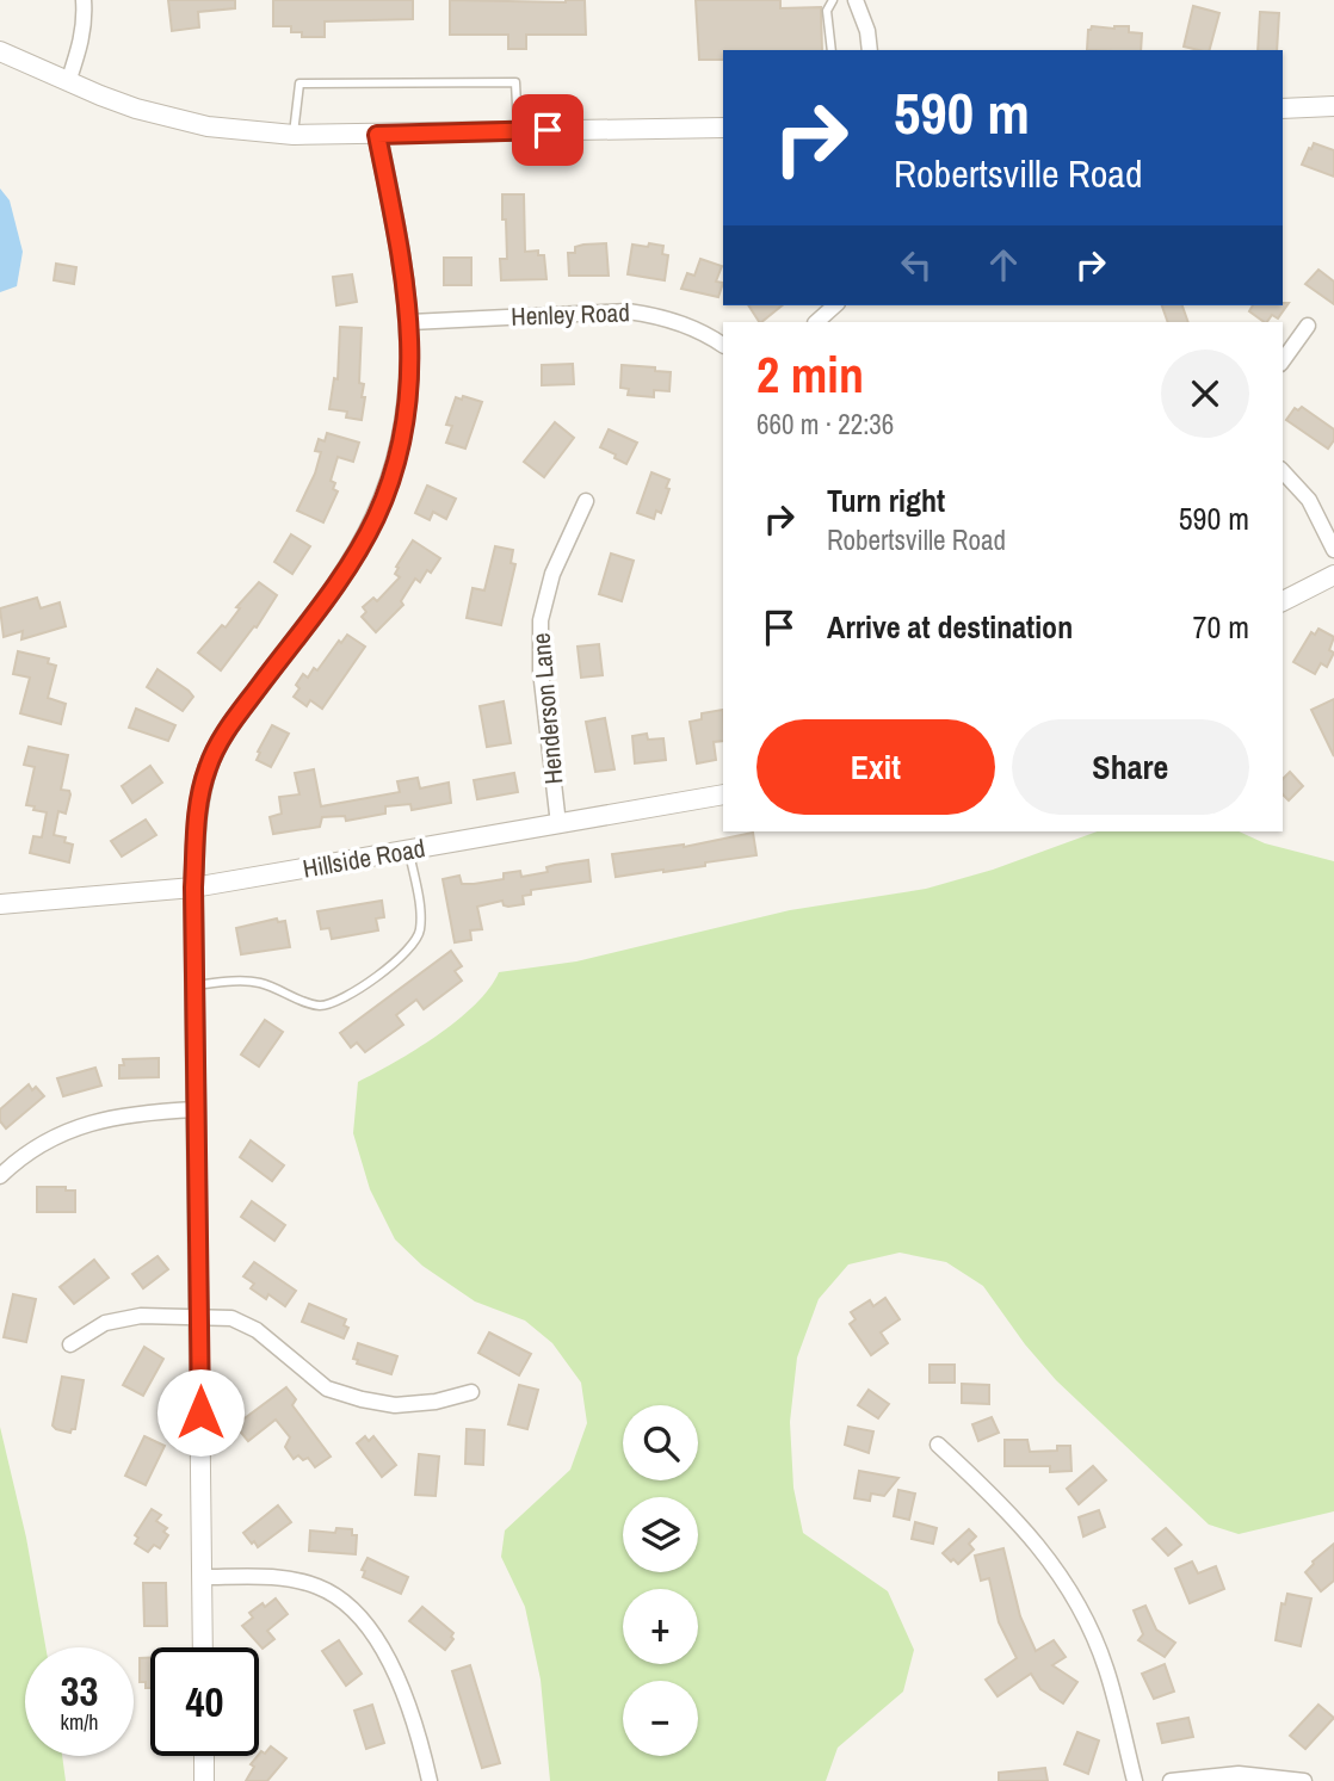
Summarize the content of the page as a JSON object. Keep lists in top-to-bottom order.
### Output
{
  "streets": {
    "street": ["Henley Road", "Henderson Lane", "Hillside Road"]
  },
  "crossings": [
    ["Henderson Lane", "Hillside Road"]
  ],
  "page": {
    "turn": ["590 m", "Robertsville Road"],
    "heading": ["2 min", "660 m · 22:36"],
    "list": [
      {
        "name": "Turn right",
        "note": "Robertsville Road",
        "value": "590 m"
      },
      {
        "name": "Arrive at destination",
        "value": "70 m"
      }
    ],
    "buttons": ["Exit", "Share"],
    "map_buttons": ["+", "−"],
    "speed": "33 km/h",
    "limit": "40"
  }
}
